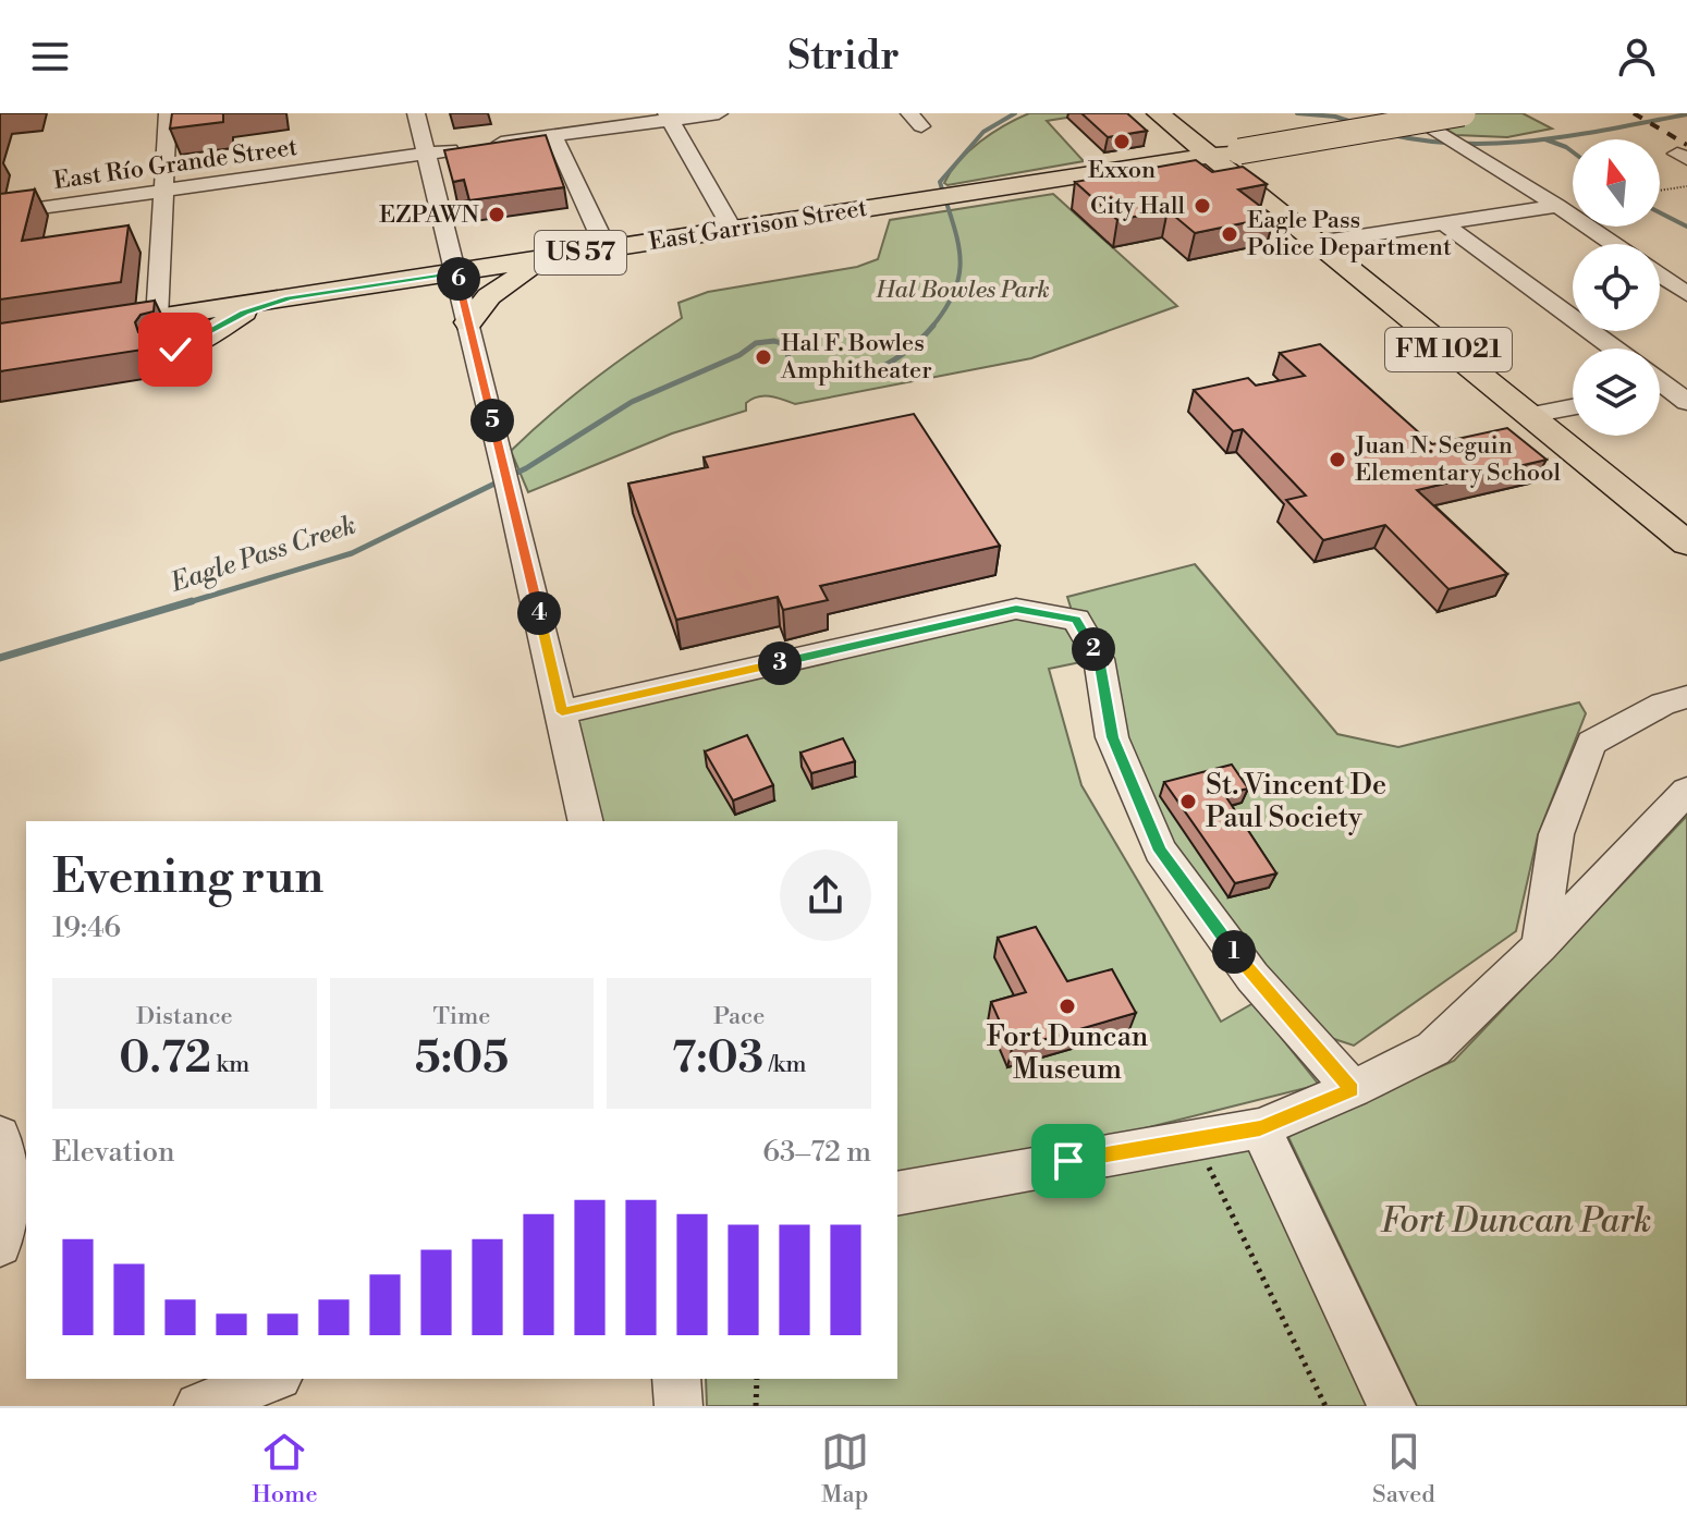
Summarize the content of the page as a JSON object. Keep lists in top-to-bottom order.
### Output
{
  "streets": {
    "main road": ["East Garrison Street", "US 57", "FM 1021"],
    "street": ["East Río Grande Street"]
  },
  "crossings": [
    ["East Garrison Street", "US 57"],
    ["East Garrison Street", "FM 1021"]
  ],
  "water": ["Eagle Pass Creek"],
  "parks": ["Hal Bowles Park", "Fort Duncan Park"],
  "places": [
    "Exxon",
    "City Hall",
    "EZPAWN",
    "Eagle Pass Police Department",
    "Hal F. Bowles Amphitheater",
    "Juan N. Seguin Elementary School",
    "St. Vincent De Paul Society",
    "Fort Duncan Museum"
  ],
  "north": "top",
  "page": {
    "header": "Stridr",
    "pins": [
      "6",
      "5",
      "4",
      "2",
      "3",
      "1"
    ],
    "heading": ["Evening run", "19:46"],
    "stats": [
      ["Distance", "0.72 km"],
      ["Time", "5:05"],
      ["Pace", "7:03 /km"]
    ],
    "chart": ["Elevation", "63–72 m"],
    "tabs": ["Home", "Map", "Saved"]
  }
}
